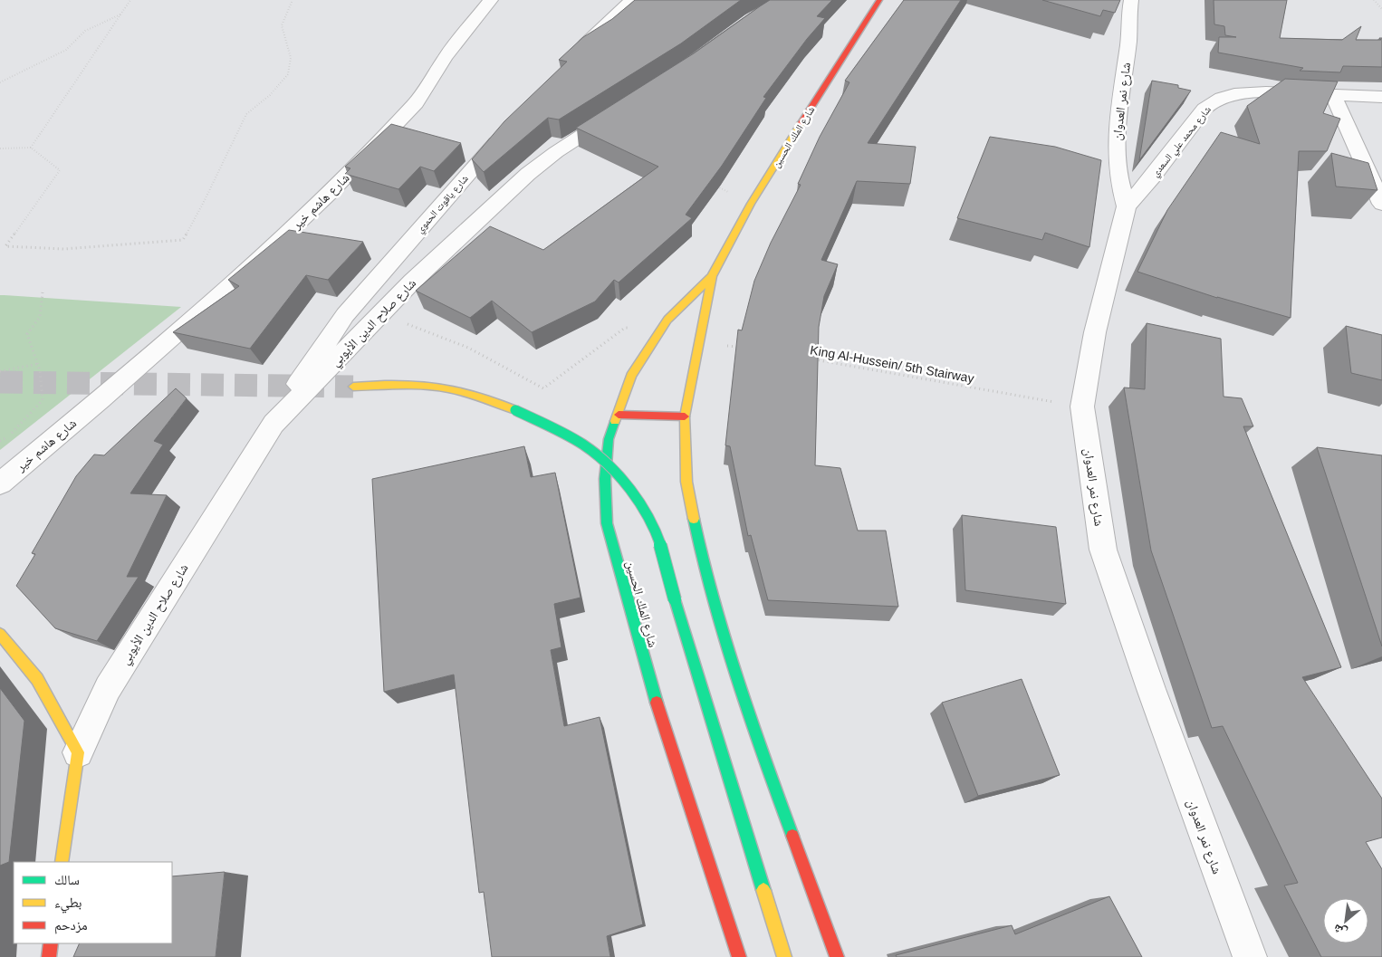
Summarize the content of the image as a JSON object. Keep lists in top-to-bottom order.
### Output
{
  "streets": {
    "main road": ["شارع الملك الحسين", "شارع صلاح الدين الأيوبي"],
    "street": [
      "شارع نمر العدوان",
      "شارع محمد علي السعدي",
      "شارع هاشم خير",
      "شارع ياقوت الحموي"
    ],
    "path": ["King Al-Hussein/ 5th Stairway"]
  },
  "crossings": [
    ["شارع نمر العدوان", "شارع محمد علي السعدي"],
    ["شارع نمر العدوان", "King Al-Hussein/ 5th Stairway"],
    ["شارع ياقوت الحموي", "شارع صلاح الدين الأيوبي"]
  ],
  "legend": ["سالك", "بطيء", "مزدحم"],
  "north": "bottom left"
}
